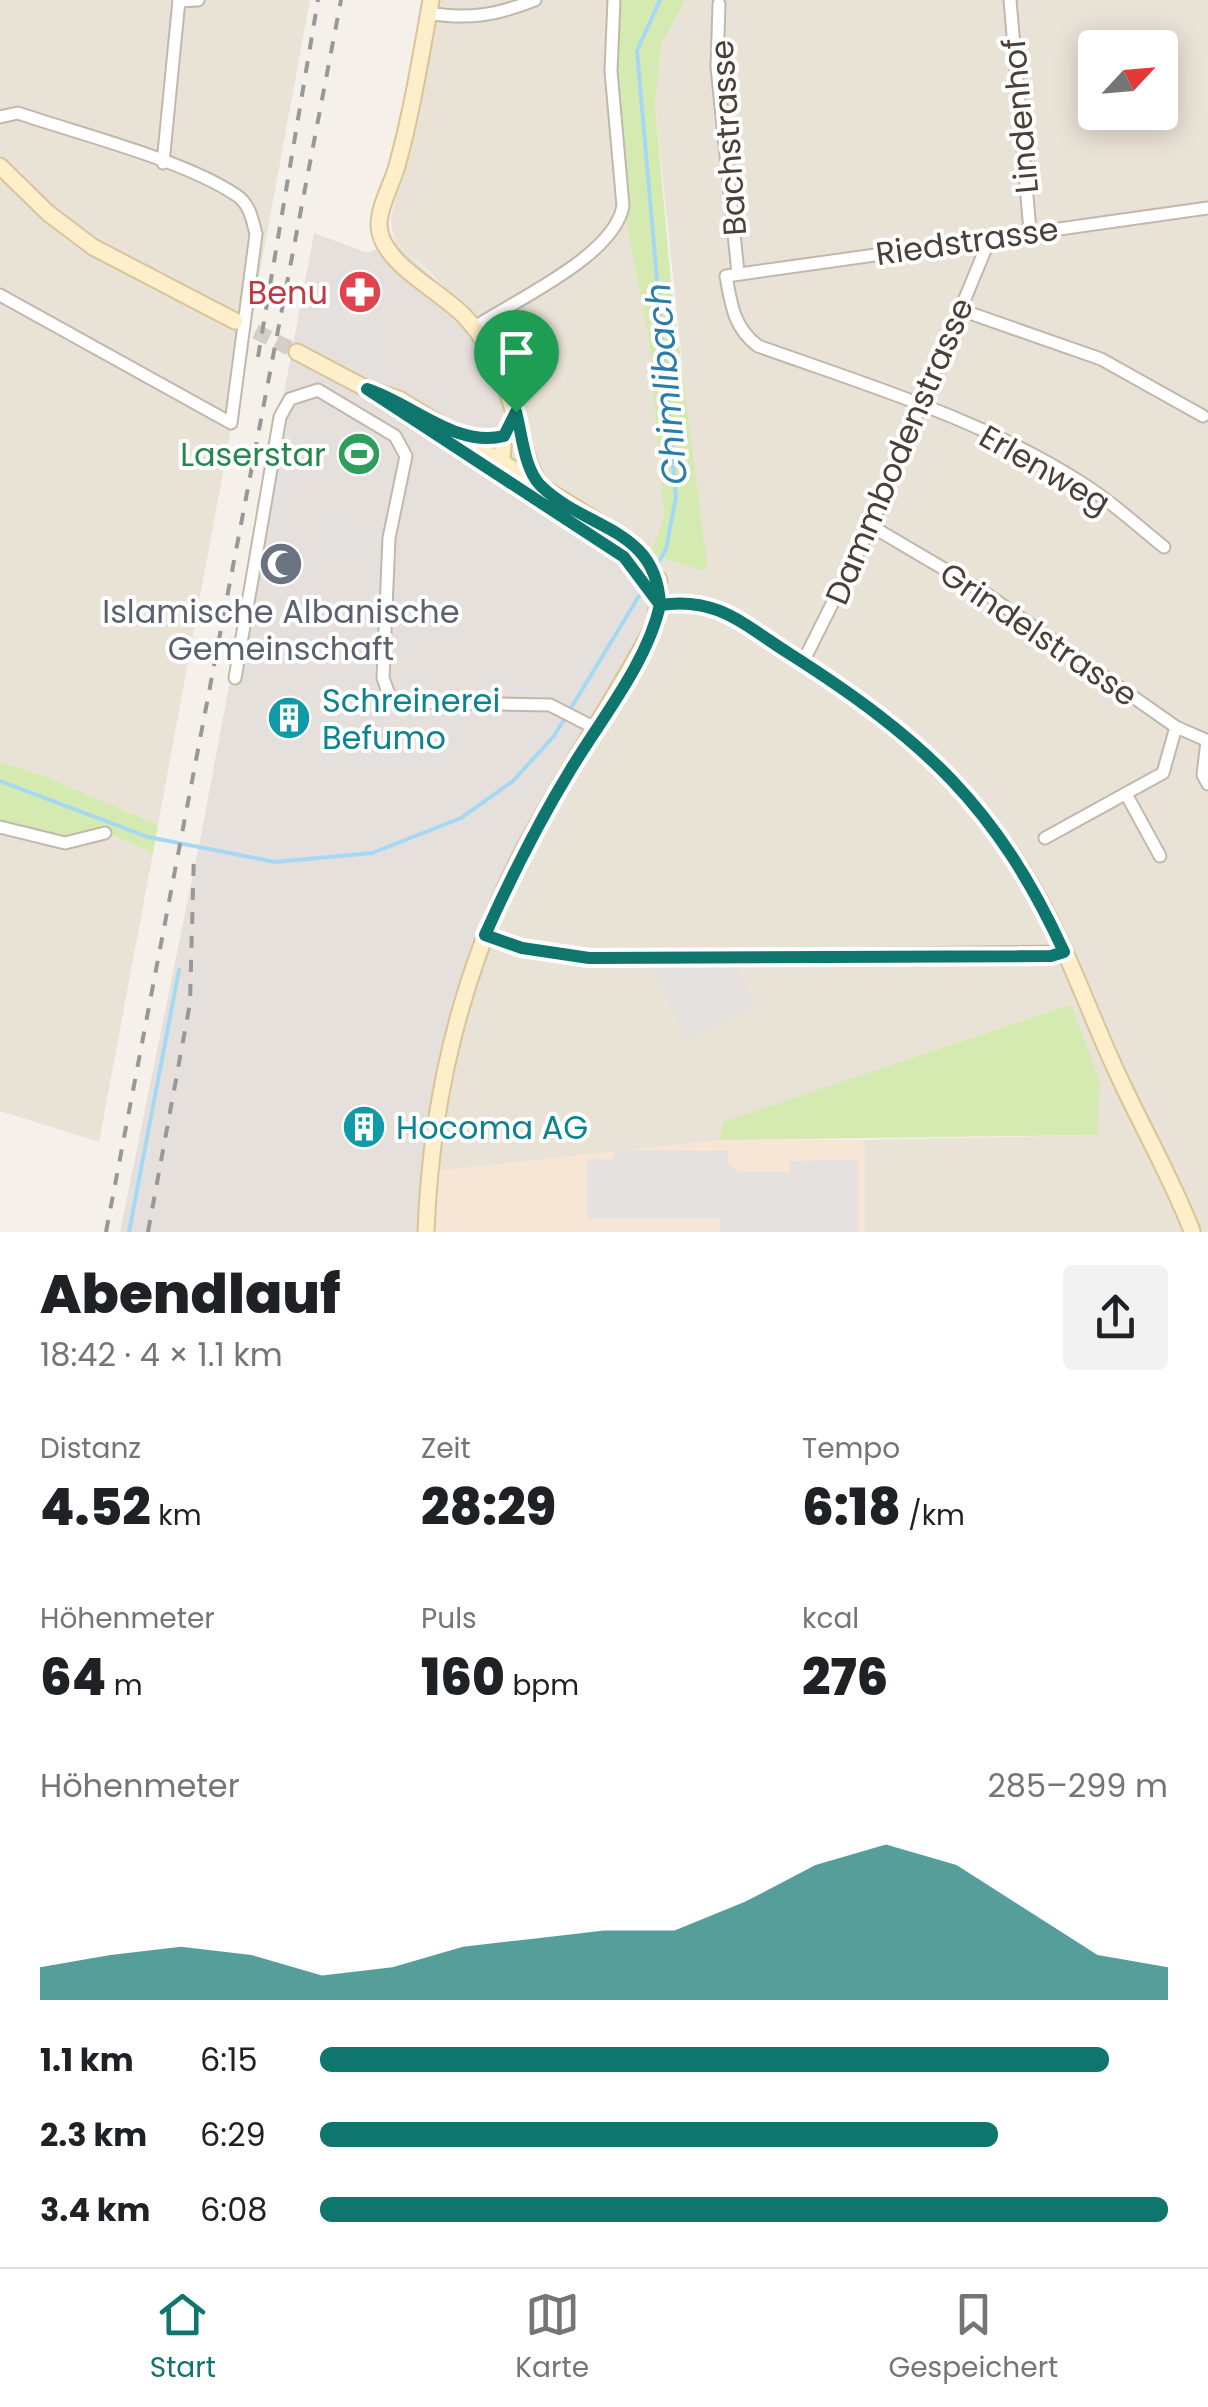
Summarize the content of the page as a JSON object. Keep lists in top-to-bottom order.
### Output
{
  "streets": {
    "street": [
      "Lindenhof",
      "Bachstrasse",
      "Riedstrasse",
      "Dammbodenstrasse",
      "Erlenweg",
      "Grindelstrasse"
    ]
  },
  "crossings": [
    ["Lindenhof", "Riedstrasse"],
    ["Bachstrasse", "Riedstrasse"],
    ["Bachstrasse", "Dammbodenstrasse"],
    ["Bachstrasse", "Erlenweg"],
    ["Riedstrasse", "Dammbodenstrasse"],
    ["Dammbodenstrasse", "Erlenweg"],
    ["Dammbodenstrasse", "Grindelstrasse"]
  ],
  "water": ["Chimlibach"],
  "places": {
    "pharmacy": ["Benu"],
    "sports": ["Laserstar"],
    "mosque": ["Islamische Albanische Gemeinschaft"],
    "building": ["Schreinerei Befumo", "Hocoma AG"]
  },
  "north": "top right",
  "page": {
    "heading": ["Abendlauf", "18:42 · 4 × 1.1 km"],
    "stats": [
      ["Distanz", "4.52 km"],
      ["Zeit", "28:29"],
      ["Tempo", "6:18 /km"],
      ["Höhenmeter", "64 m"],
      ["Puls", "160 bpm"],
      ["kcal", "276"]
    ],
    "chart": ["Höhenmeter", "285–299 m"],
    "list": [
      {
        "name": "1.1 km",
        "note": "6:15"
      },
      {
        "name": "2.3 km",
        "note": "6:29"
      },
      {
        "name": "3.4 km",
        "note": "6:08"
      }
    ],
    "tabs": ["Start", "Karte", "Gespeichert"]
  }
}
